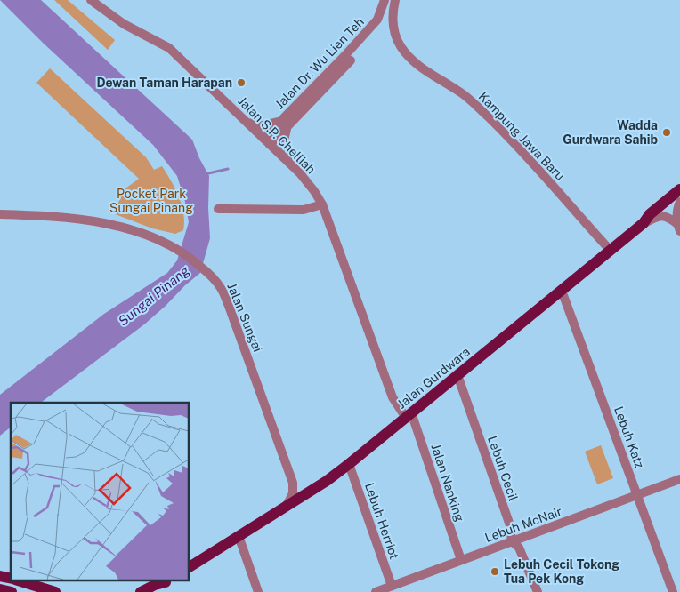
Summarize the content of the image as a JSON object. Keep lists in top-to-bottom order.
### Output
{
  "streets": {
    "main road": ["Jalan Gurdwara"],
    "street": [
      "Jalan Dr. Wu Lien Teh",
      "Jalan S.P. Chelliah",
      "Kampung Jawa Baru",
      "Jalan Sungai",
      "Lebuh Katz",
      "Lebuh Cecil",
      "Jalan Nanking",
      "Lebuh Herriot",
      "Lebuh McNair"
    ]
  },
  "crossings": [
    ["Jalan Dr. Wu Lien Teh", "Jalan S.P. Chelliah"],
    ["Jalan S.P. Chelliah", "Jalan Gurdwara"],
    ["Jalan S.P. Chelliah", "Jalan Nanking"],
    ["Kampung Jawa Baru", "Jalan Gurdwara"],
    ["Jalan Gurdwara", "Lebuh Katz"],
    ["Jalan Gurdwara", "Lebuh Cecil"],
    ["Jalan Gurdwara", "Jalan Nanking"],
    ["Jalan Gurdwara", "Lebuh Herriot"],
    ["Lebuh Katz", "Lebuh McNair"],
    ["Lebuh Cecil", "Lebuh McNair"],
    ["Jalan Nanking", "Lebuh McNair"],
    ["Lebuh Herriot", "Lebuh McNair"]
  ],
  "water": ["Sungai Pinang"],
  "parks": ["Pocket Park Sungai Pinang"],
  "places": ["Dewan Taman Harapan", "Wadda Gurdwara Sahib", "Lebuh Cecil Tokong Tua Pek Kong"]
}
